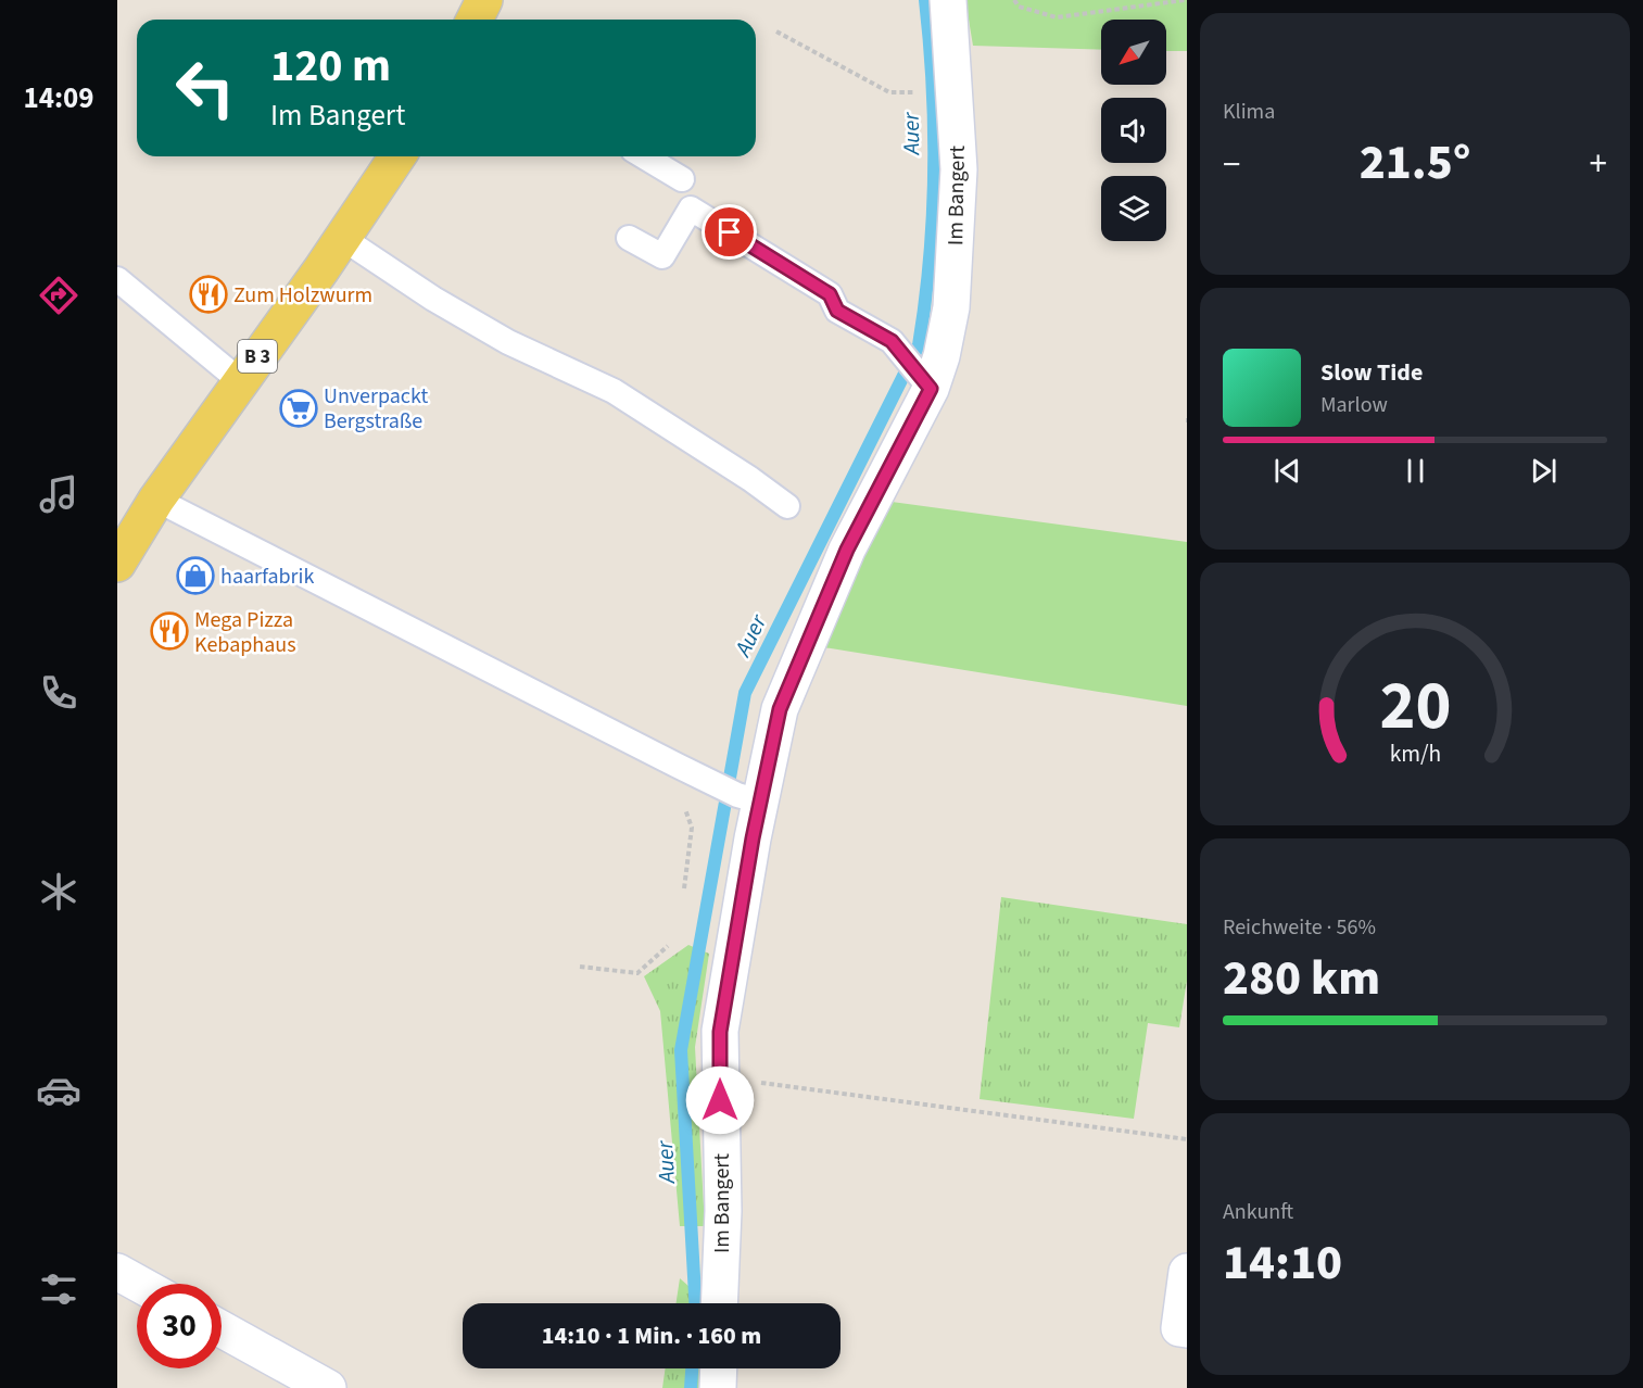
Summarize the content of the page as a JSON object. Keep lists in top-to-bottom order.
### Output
{
  "streets": {
    "main road": ["B 3"],
    "street": ["Im Bangert"]
  },
  "water": ["Auer"],
  "places": {
    "restaurant": ["Zum Holzwurm", "Mega Pizza Kebaphaus"],
    "supermarket": ["Unverpackt Bergstraße"],
    "shop": ["haarfabrik"]
  },
  "north": "bottom left",
  "page": {
    "tabs": "14:09",
    "tile": [
      "Klima",
      ["Reichweite · 56%", "280 km"],
      ["Ankunft", "14:10"]
    ],
    "turn": ["120 m", "Im Bangert"],
    "heat": ["−", "21.5°", "+"],
    "song": ["Slow Tide", "Marlow"],
    "limit": "30",
    "trip": "14:10 · 1 Min. · 160 m",
    "gauge": ["20", "km/h"]
  }
}
